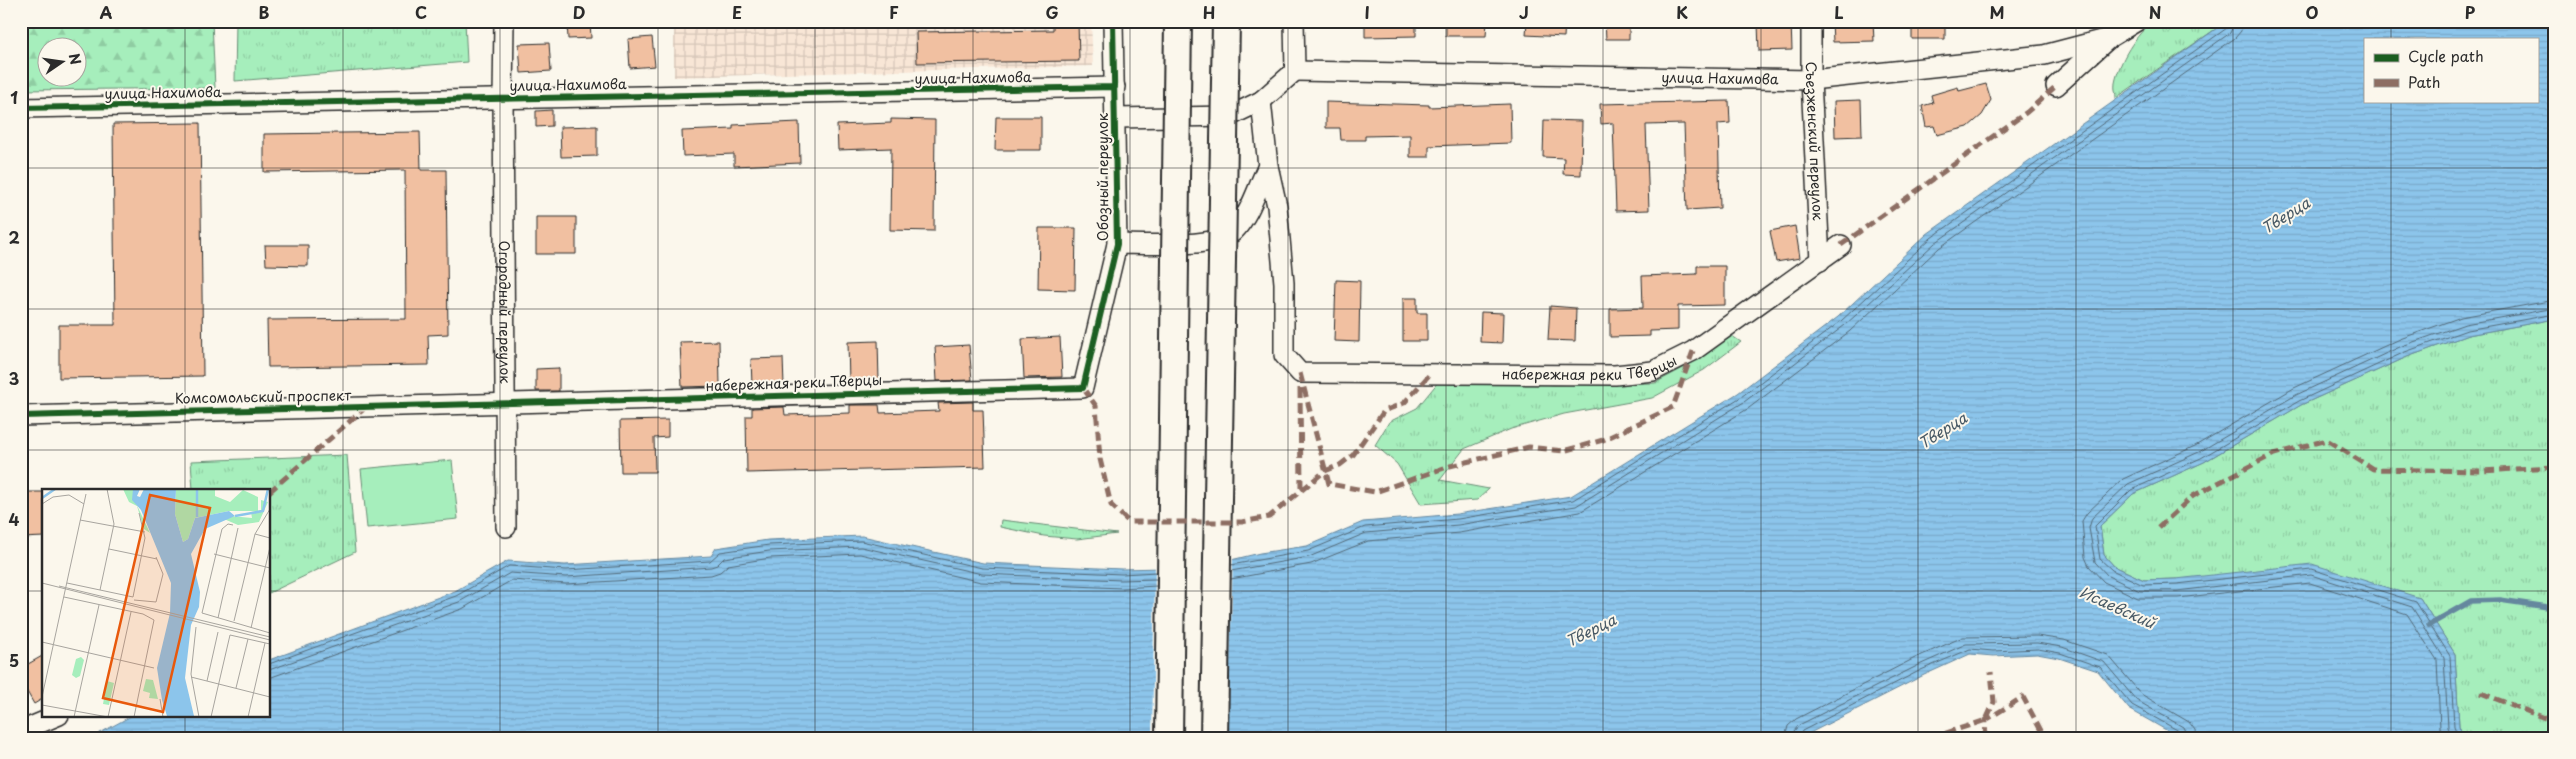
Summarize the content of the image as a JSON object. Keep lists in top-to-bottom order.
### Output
{
  "streets": {
    "street": [
      "улица Нахимова",
      "Съезженский переулок",
      "Обозный переулок",
      "Огородный переулок",
      "набережная реки Тверцы",
      "Комсомольский проспект"
    ]
  },
  "crossings": [
    ["улица Нахимова", "Съезженский переулок"],
    ["улица Нахимова", "Обозный переулок"],
    ["улица Нахимова", "Огородный переулок"],
    ["Съезженский переулок", "набережная реки Тверцы"],
    ["Обозный переулок", "набережная реки Тверцы"],
    ["Огородный переулок", "набережная реки Тверцы"],
    ["Огородный переулок", "Комсомольский проспект"],
    ["набережная реки Тверцы", "Комсомольский проспект"]
  ],
  "water": ["Тверца", "Исаевский"],
  "legend": ["Cycle path", "Path"],
  "north": "right",
  "grid": {
    "columns": [
      "A",
      "B",
      "C",
      "D",
      "E",
      "F",
      "G",
      "H",
      "I",
      "J",
      "K",
      "L",
      "M",
      "N",
      "O",
      "P"
    ],
    "rows": [
      "1",
      "2",
      "3",
      "4",
      "5"
    ]
  }
}
